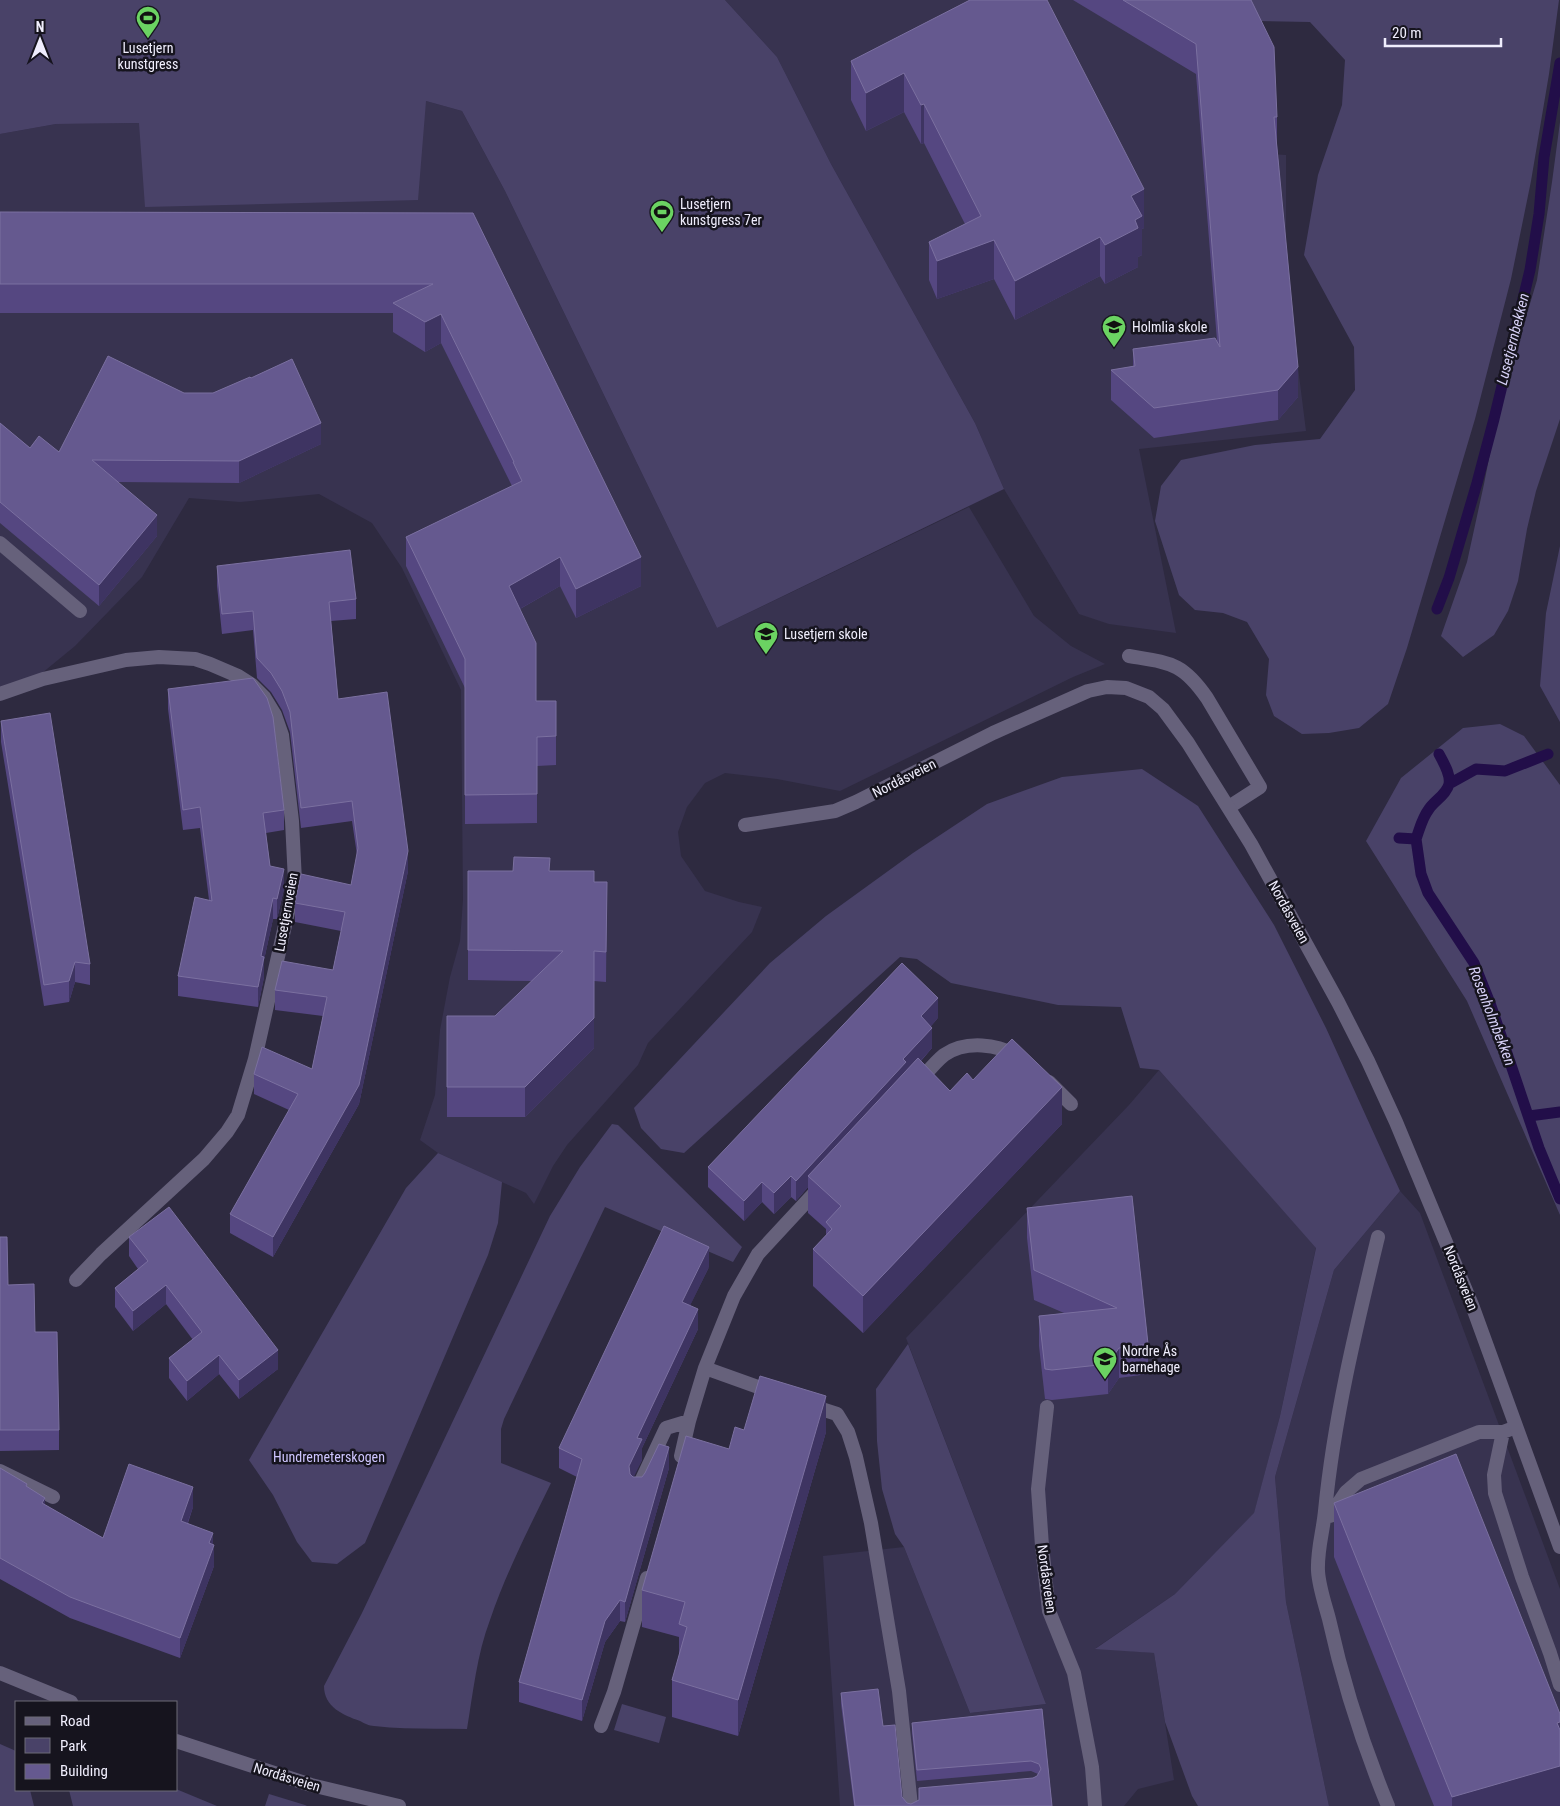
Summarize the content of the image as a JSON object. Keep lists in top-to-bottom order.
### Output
{
  "streets": {
    "street": ["Nordåsveien", "Lusetjernveien"]
  },
  "water": ["Lusetjernbekken", "Rosenholmbekken"],
  "parks": ["Hundremeterskogen"],
  "places": {
    "sports": ["Lusetjern kunstgress", "Lusetjern kunstgress 7er"],
    "school or university": ["Holmlia skole", "Lusetjern skole", "Nordre Ås barnehage"]
  },
  "legend": ["Road", "Park", "Building"],
  "scale_bar": "20 m",
  "north": "top"
}
